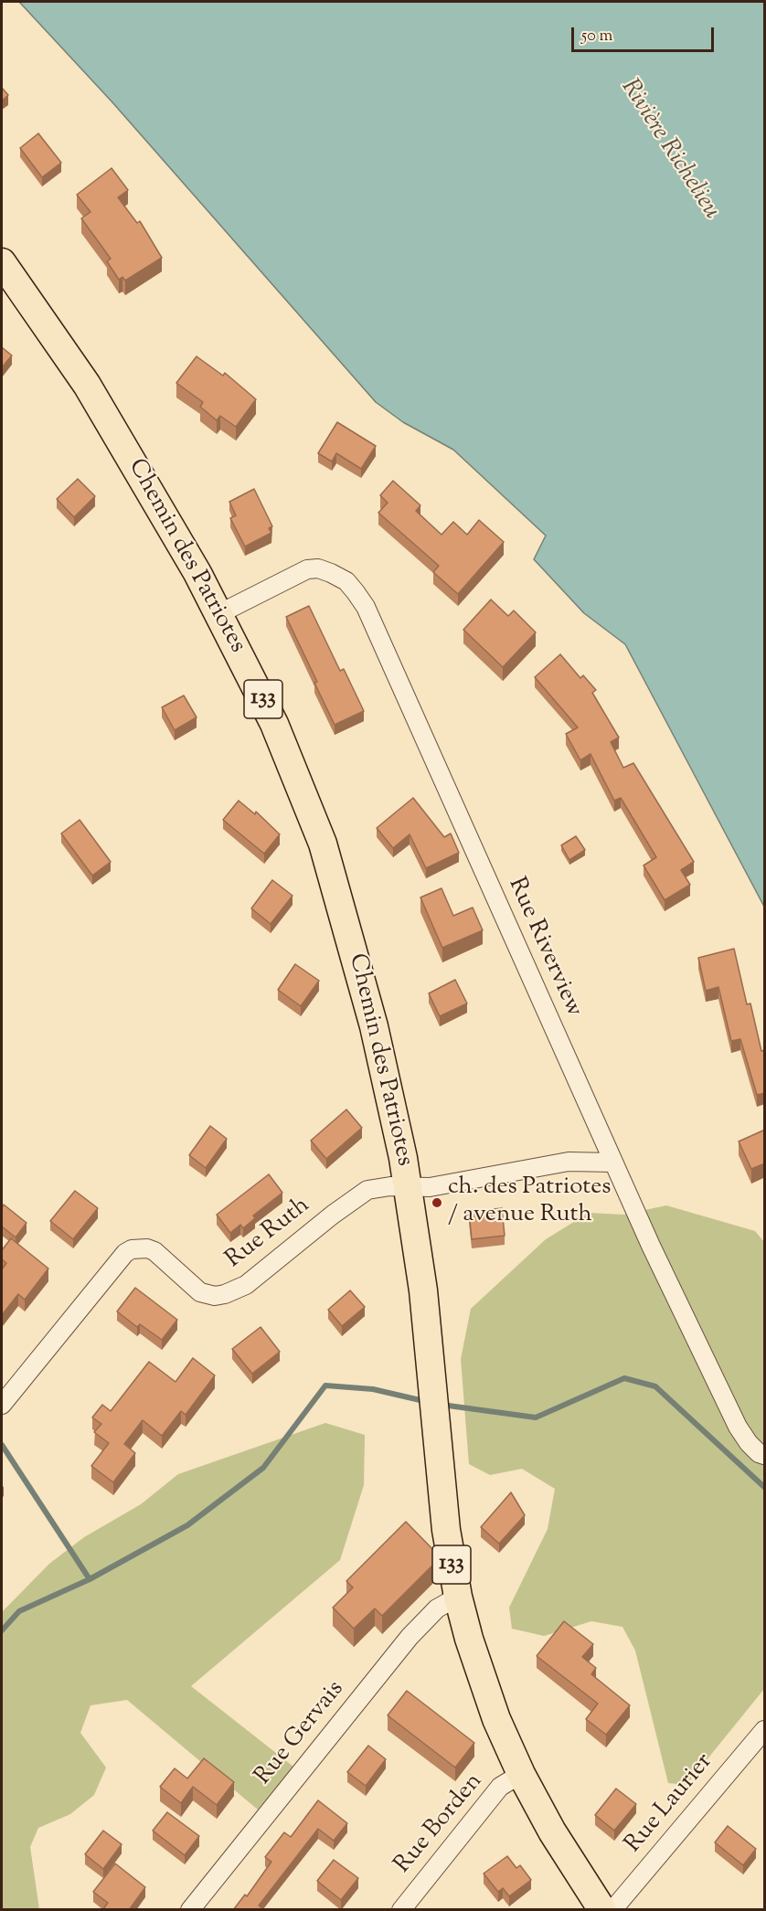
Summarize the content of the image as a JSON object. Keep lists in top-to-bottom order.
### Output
{
  "streets": {
    "main road": ["Chemin des Patriotes", "133"],
    "street": [
      "Rue Riverview",
      "Rue Ruth",
      "Rue Gervais",
      "Rue Laurier",
      "Rue Borden"
    ]
  },
  "crossings": [
    ["Chemin des Patriotes", "Rue Riverview"],
    ["Chemin des Patriotes", "Rue Ruth"],
    ["Chemin des Patriotes", "Rue Gervais"],
    ["Chemin des Patriotes", "Rue Borden"],
    ["Rue Riverview", "Rue Ruth"]
  ],
  "water": ["Rivière Richelieu"],
  "places": ["ch. des Patriotes / avenue Ruth"],
  "scale_bar": "50 m"
}
